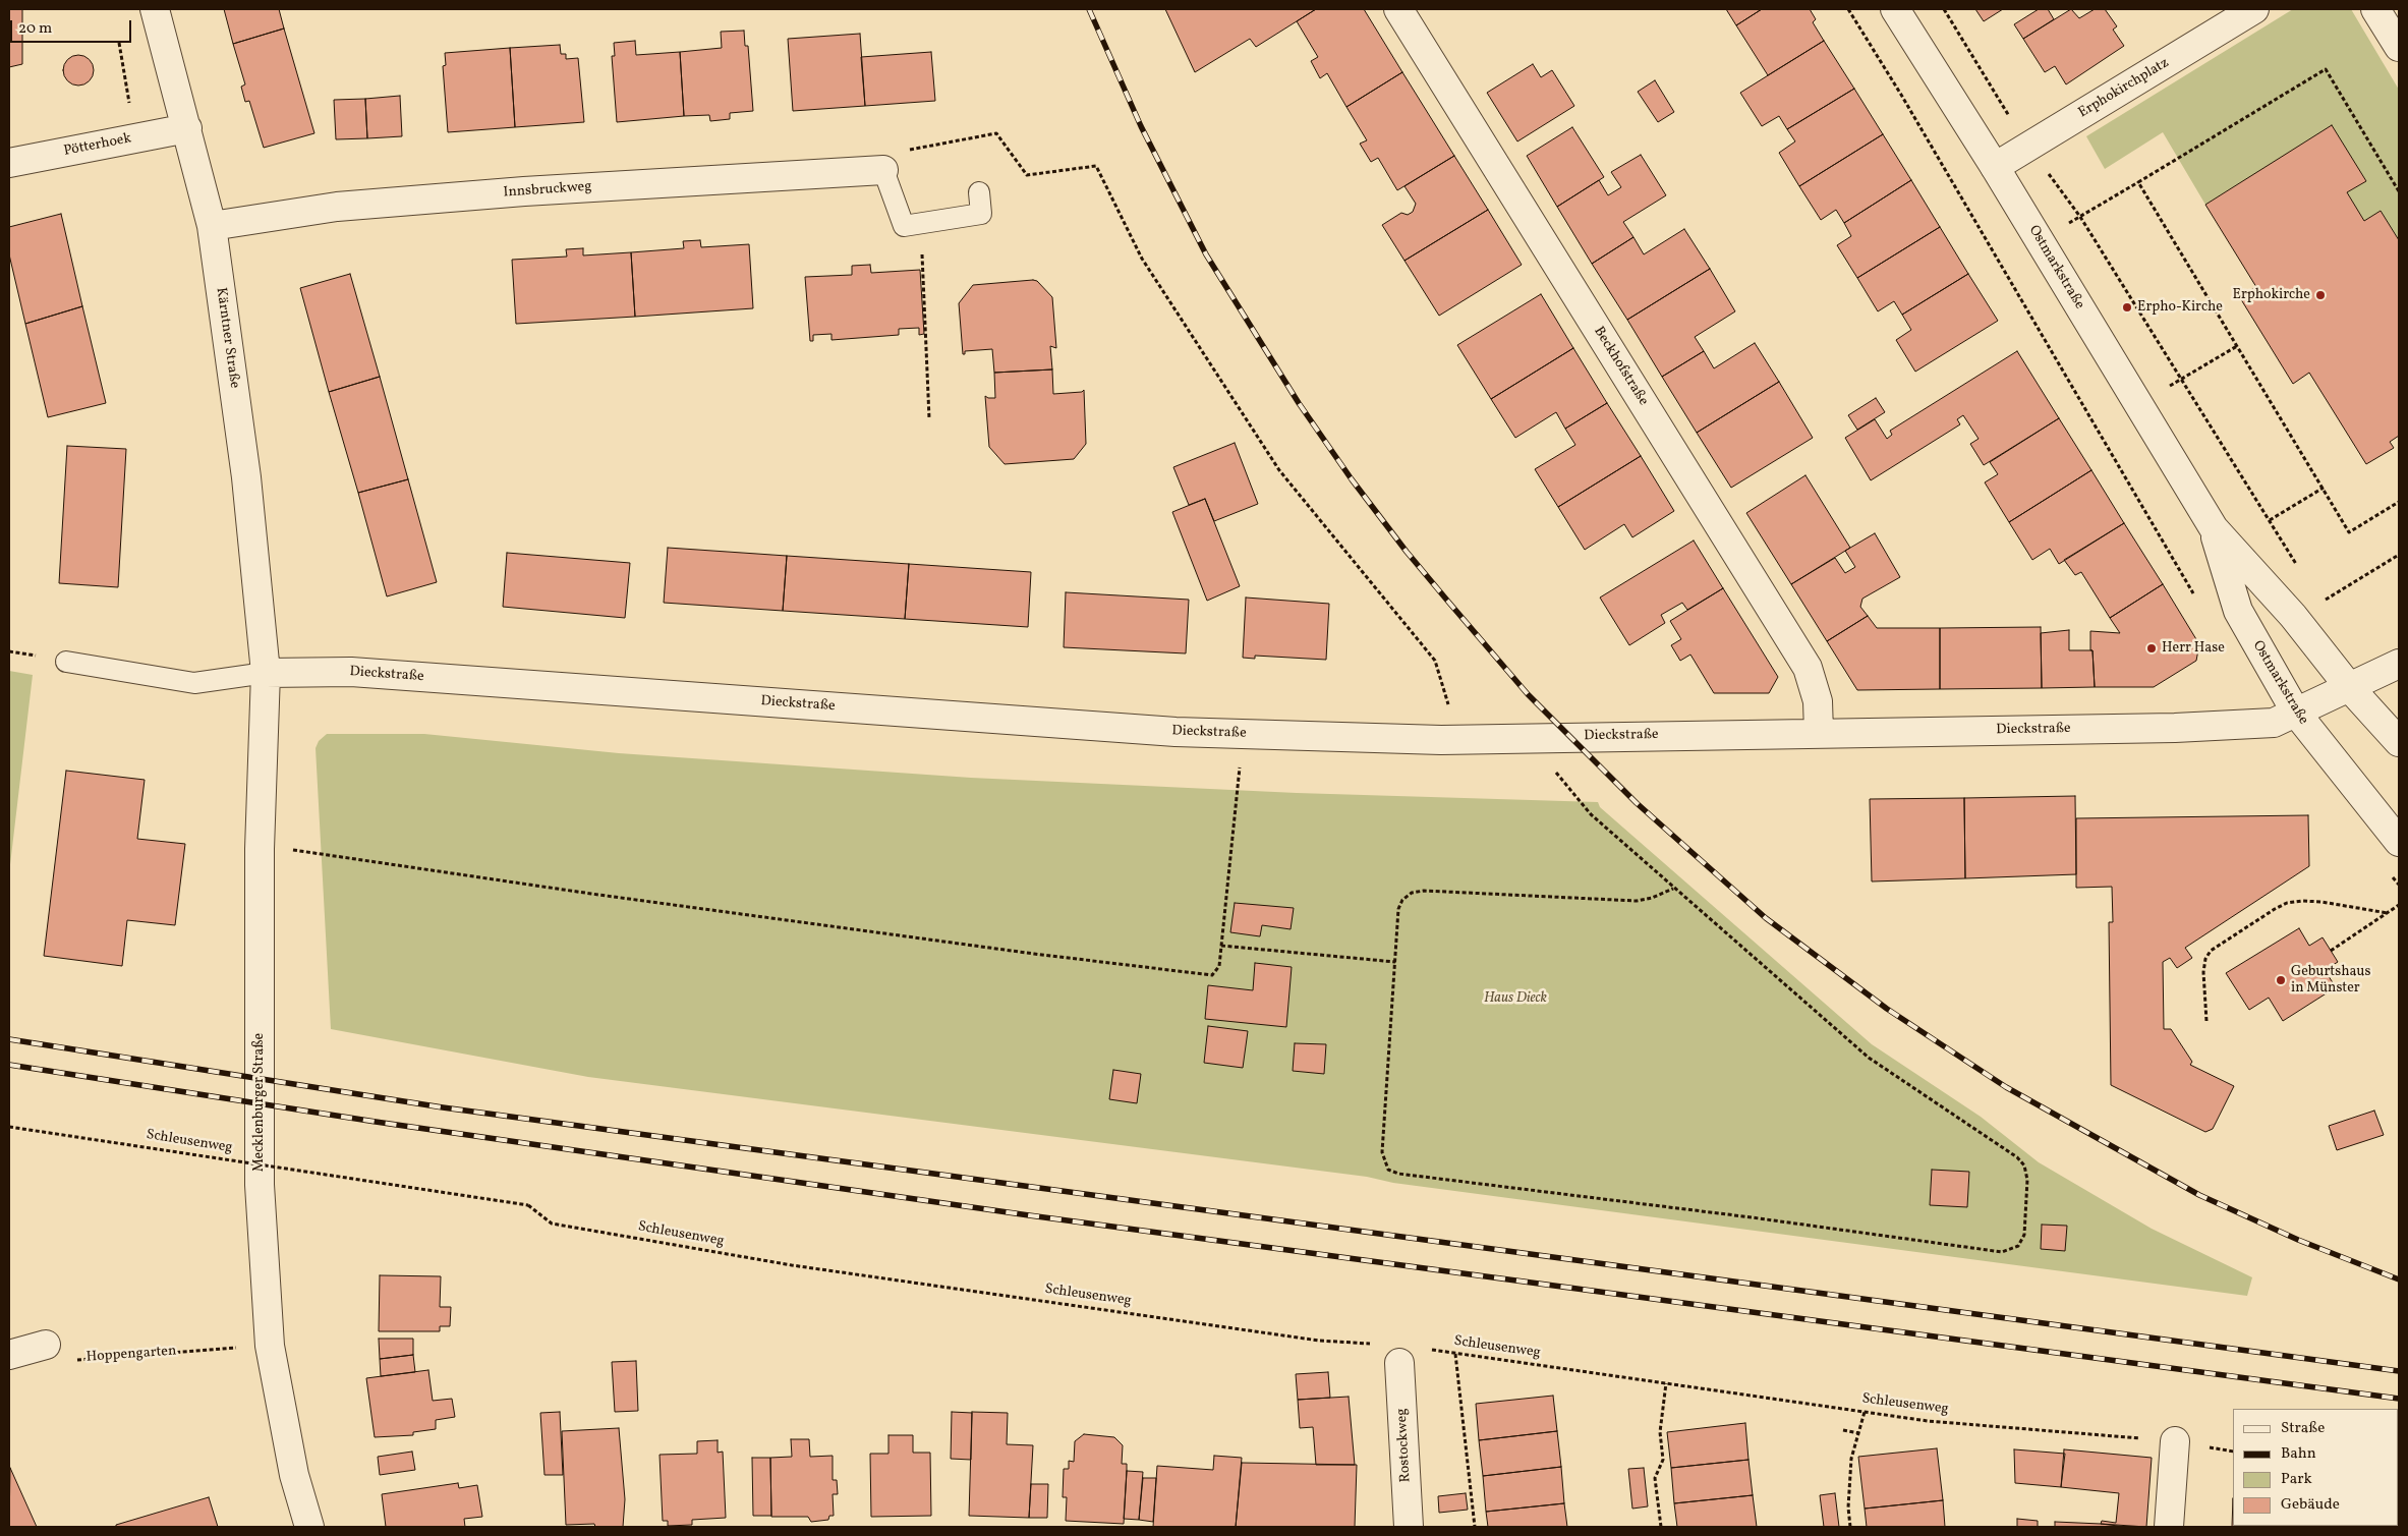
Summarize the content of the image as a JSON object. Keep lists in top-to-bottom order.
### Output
{
  "streets": {
    "street": [
      "Erphokirchplatz",
      "Pötterhoek",
      "Innsbruckweg",
      "Ostmarkstraße",
      "Kärntner Straße",
      "Beckhofstraße",
      "Dieckstraße",
      "Mecklenburger Straße",
      "Rostockweg"
    ],
    "path": ["Schleusenweg", "Hoppengarten"]
  },
  "crossings": [
    ["Erphokirchplatz", "Ostmarkstraße"],
    ["Pötterhoek", "Kärntner Straße"],
    ["Innsbruckweg", "Kärntner Straße"],
    ["Ostmarkstraße", "Dieckstraße"],
    ["Kärntner Straße", "Dieckstraße"],
    ["Kärntner Straße", "Mecklenburger Straße"],
    ["Beckhofstraße", "Dieckstraße"],
    ["Dieckstraße", "Mecklenburger Straße"],
    ["Mecklenburger Straße", "Hoppengarten"]
  ],
  "parks": ["Haus Dieck"],
  "places": [
    "Erphokirche",
    "Erpho-Kirche",
    "Herr Hase",
    "Geburtshaus in Münster"
  ],
  "legend": [
    "Straße",
    "Bahn",
    "Park",
    "Gebäude"
  ],
  "scale_bar": "20 m"
}
